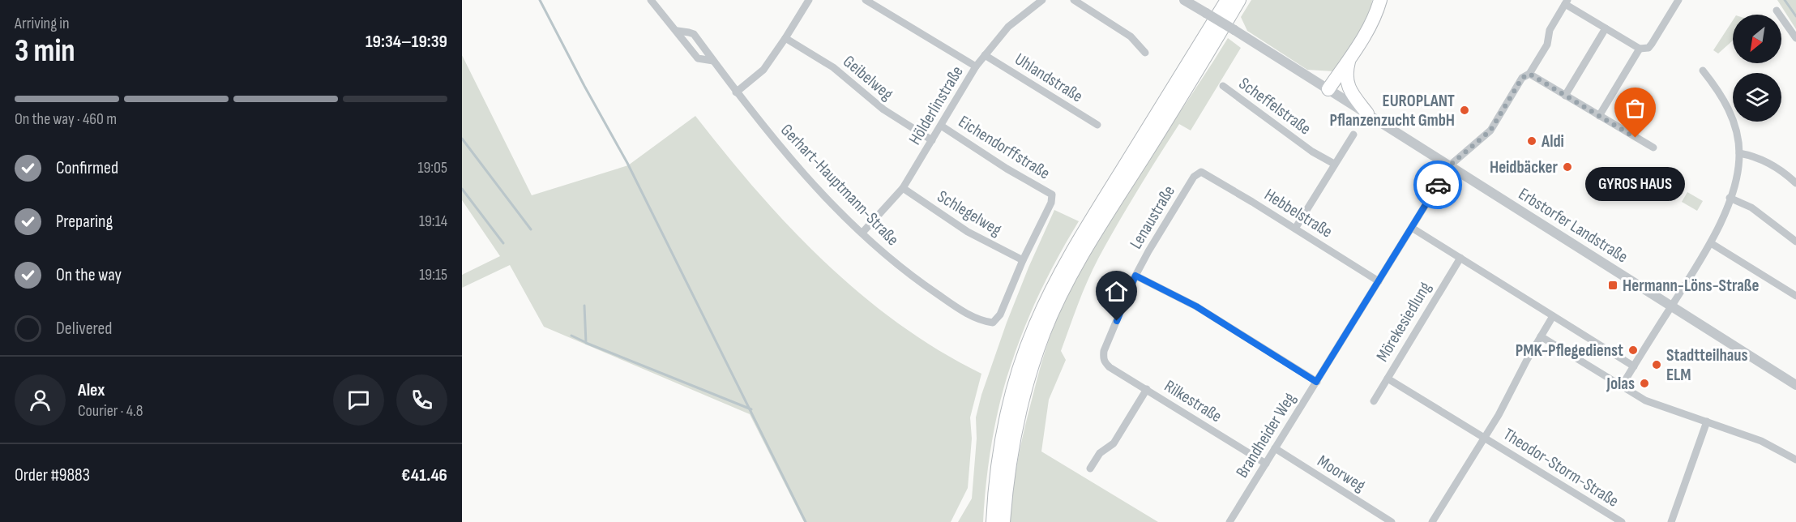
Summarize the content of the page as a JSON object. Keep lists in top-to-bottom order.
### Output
{
  "streets": {
    "street": [
      "Geibelweg",
      "Uhlandstraße",
      "Hölderlinstraße",
      "Scheffelstraße",
      "Eichendorffstraße",
      "Gerhart-Hauptmann-Straße",
      "Schlegelweg",
      "Hebbelstraße",
      "Lenaustraße",
      "Erbstorfer Landstraße",
      "Mörekesiedlung",
      "Rilkestraße",
      "Brandheider Weg",
      "Theodor-Storm-Straße",
      "Moorweg"
    ]
  },
  "crossings": [
    ["Geibelweg", "Hölderlinstraße"],
    ["Uhlandstraße", "Hölderlinstraße"],
    ["Hölderlinstraße", "Eichendorffstraße"],
    ["Hölderlinstraße", "Gerhart-Hauptmann-Straße"],
    ["Hölderlinstraße", "Schlegelweg"],
    ["Eichendorffstraße", "Gerhart-Hauptmann-Straße"],
    ["Gerhart-Hauptmann-Straße", "Schlegelweg"],
    ["Hebbelstraße", "Lenaustraße"],
    ["Hebbelstraße", "Brandheider Weg"],
    ["Lenaustraße", "Rilkestraße"],
    ["Erbstorfer Landstraße", "Brandheider Weg"],
    ["Mörekesiedlung", "Theodor-Storm-Straße"],
    ["Rilkestraße", "Brandheider Weg"],
    ["Brandheider Weg", "Moorweg"]
  ],
  "places": {
    "other": [
      "EUROPLANT Pflanzenzucht GmbH",
      "GYROS HAUS",
      "Aldi",
      "Heidbäcker",
      "PMK-Pflegedienst",
      "Stadtteilhaus ELM",
      "Jolas"
    ],
    "transit": ["Hermann-Löns-Straße"]
  },
  "north": "bottom left",
  "page": {
    "heading": ["3 min", "Arriving in", "19:34–19:39"],
    "panel": [
      "Alex",
      "Courier · 4.8",
      "Order #9883",
      "€41.46"
    ],
    "bar": "On the way · 460 m",
    "list": [
      ["Confirmed", "19:05"],
      ["Preparing", "19:14"],
      ["On the way", "19:15"],
      "Delivered"
    ],
    "bubble": "GYROS HAUS"
  }
}
